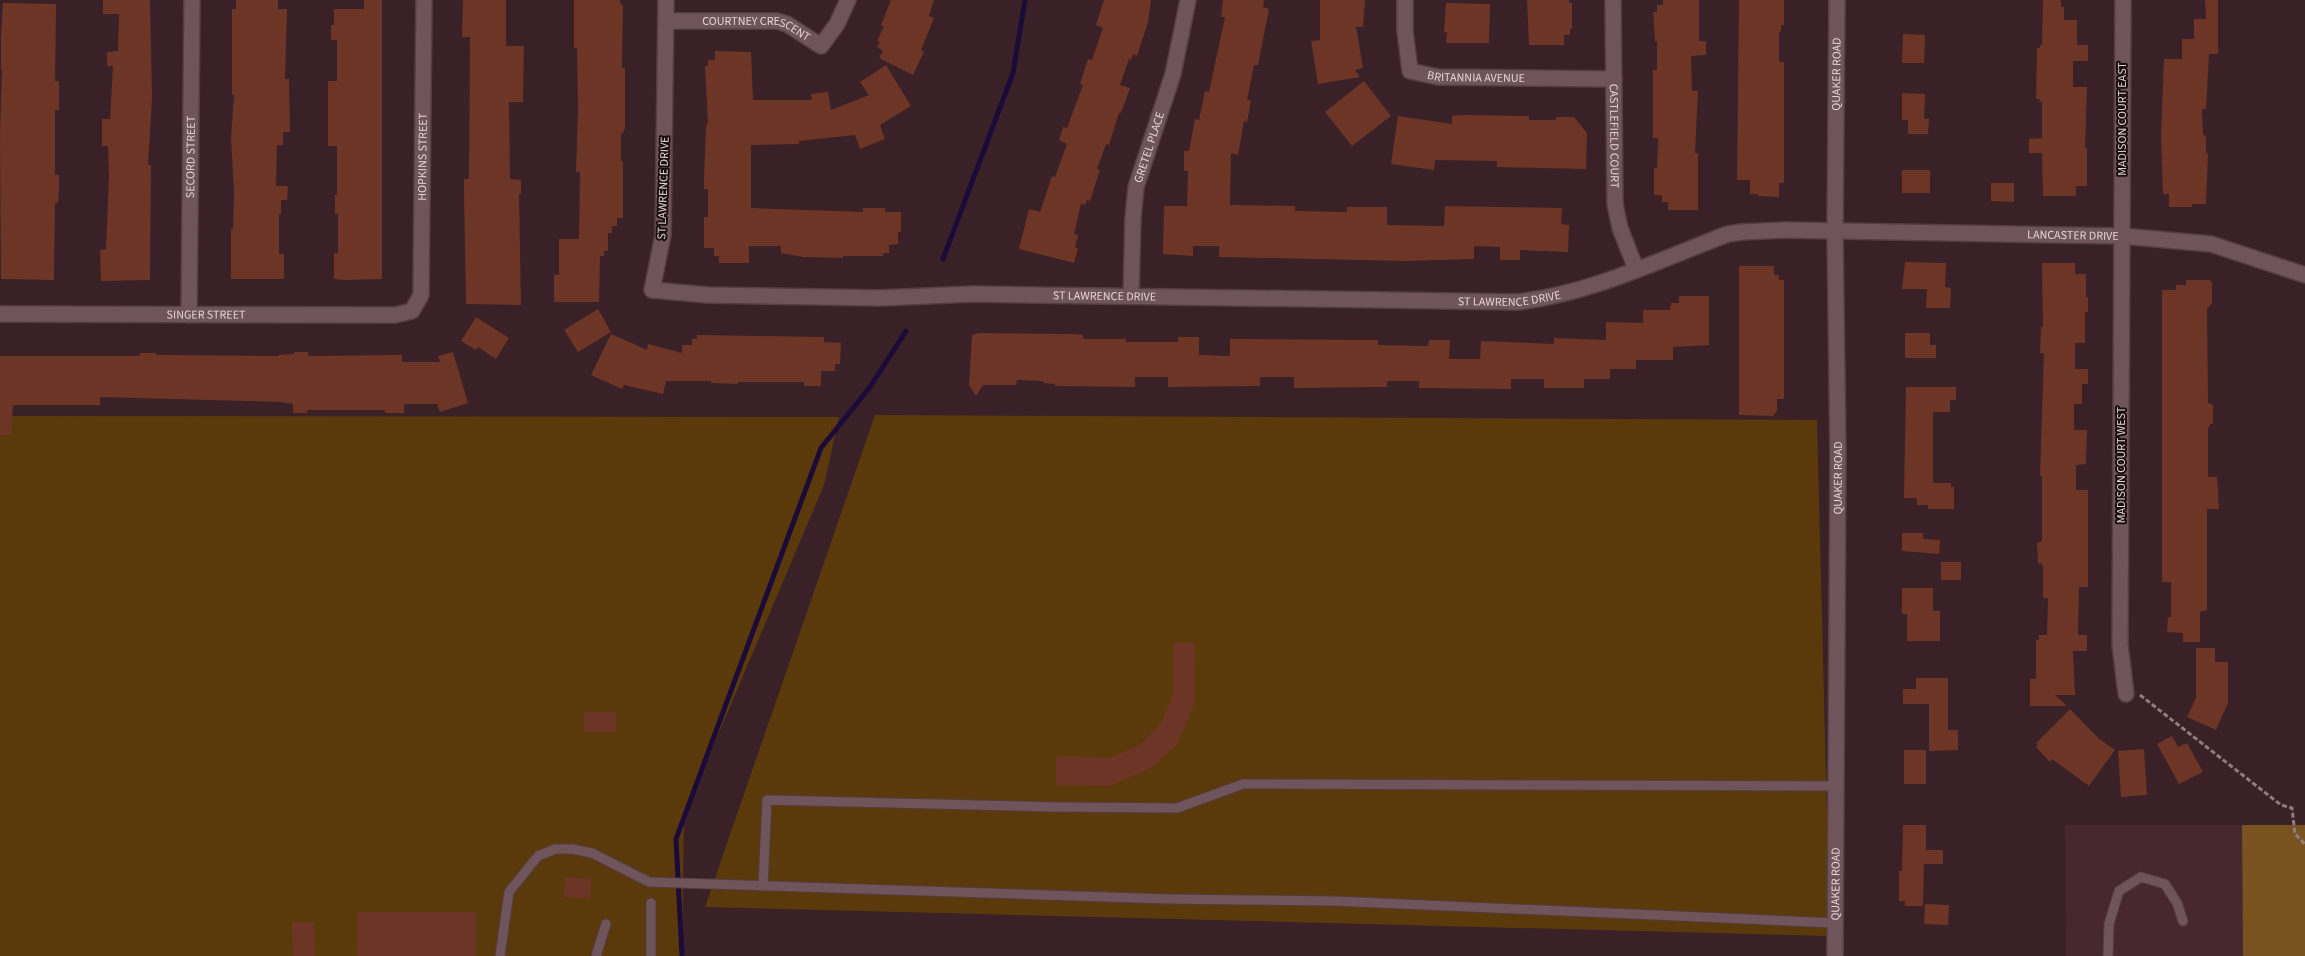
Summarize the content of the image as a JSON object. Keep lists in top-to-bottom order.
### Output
{
  "streets": {
    "street": [
      "COURTNEY CRESCENT",
      "QUAKER ROAD",
      "BRITANNIA AVENUE",
      "MADISON COURT EAST",
      "CASTLEFIELD COURT",
      "GRETEL PLACE",
      "SECORD STREET",
      "HOPKINS STREET",
      "ST LAWRENCE DRIVE",
      "LANCASTER DRIVE",
      "SINGER STREET",
      "MADISON COURT WEST"
    ]
  },
  "crossings": [
    ["COURTNEY CRESCENT", "ST LAWRENCE DRIVE"],
    ["QUAKER ROAD", "ST LAWRENCE DRIVE"],
    ["QUAKER ROAD", "LANCASTER DRIVE"],
    ["BRITANNIA AVENUE", "CASTLEFIELD COURT"],
    ["MADISON COURT EAST", "LANCASTER DRIVE"],
    ["MADISON COURT EAST", "MADISON COURT WEST"],
    ["CASTLEFIELD COURT", "ST LAWRENCE DRIVE"],
    ["GRETEL PLACE", "ST LAWRENCE DRIVE"],
    ["SECORD STREET", "SINGER STREET"],
    ["HOPKINS STREET", "SINGER STREET"],
    ["ST LAWRENCE DRIVE", "LANCASTER DRIVE"],
    ["LANCASTER DRIVE", "MADISON COURT WEST"]
  ]
}
